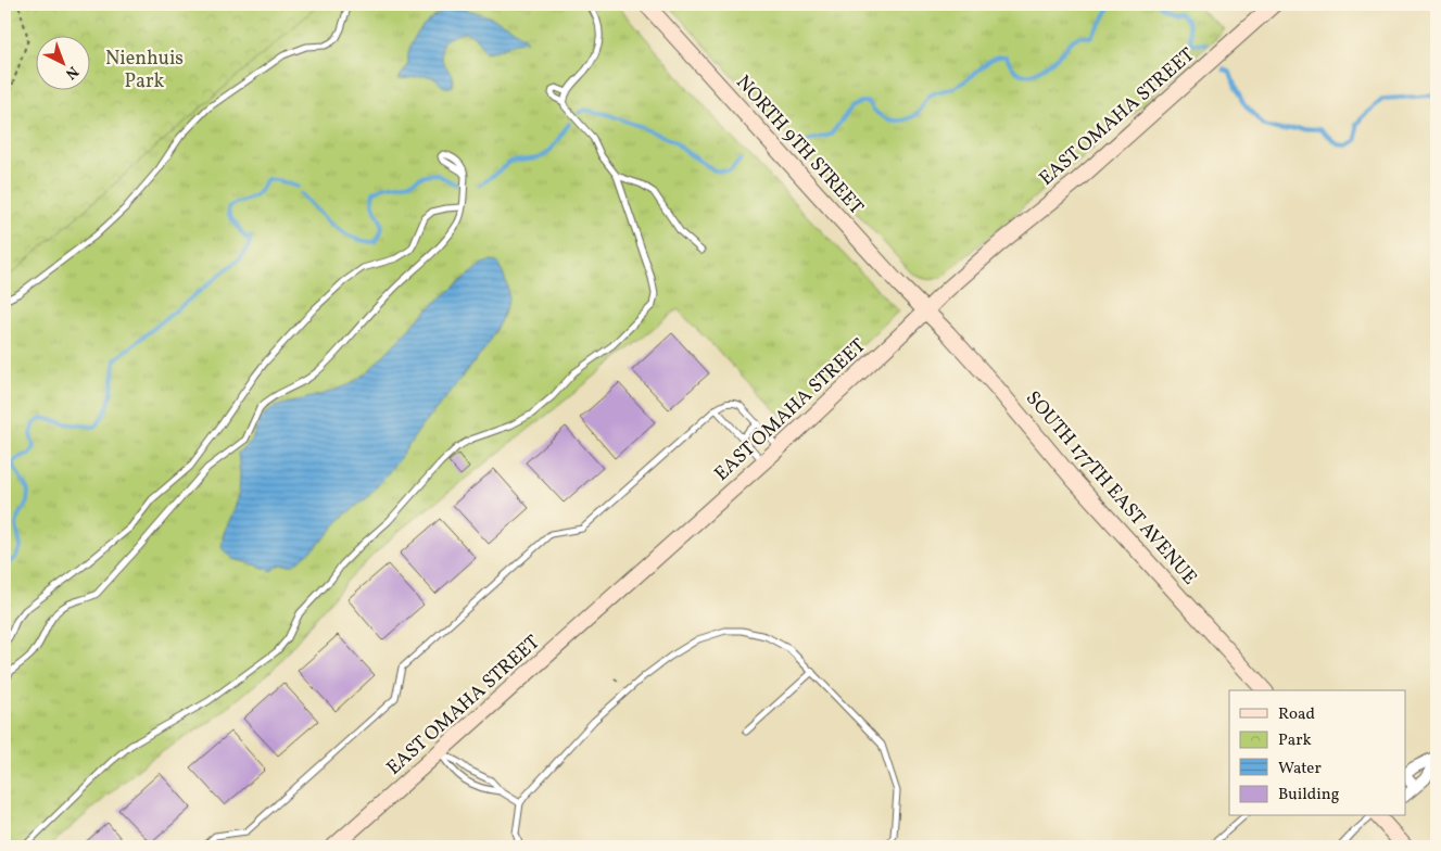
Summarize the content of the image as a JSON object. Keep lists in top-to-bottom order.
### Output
{
  "streets": {
    "street": ["EAST OMAHA STREET", "NORTH 9TH STREET", "SOUTH 177TH EAST AVENUE"]
  },
  "crossings": [
    ["EAST OMAHA STREET", "NORTH 9TH STREET"],
    ["EAST OMAHA STREET", "SOUTH 177TH EAST AVENUE"],
    ["NORTH 9TH STREET", "SOUTH 177TH EAST AVENUE"]
  ],
  "parks": ["Nienhuis Park"],
  "legend": [
    "Road",
    "Park",
    "Water",
    "Building"
  ],
  "north": "bottom right"
}
